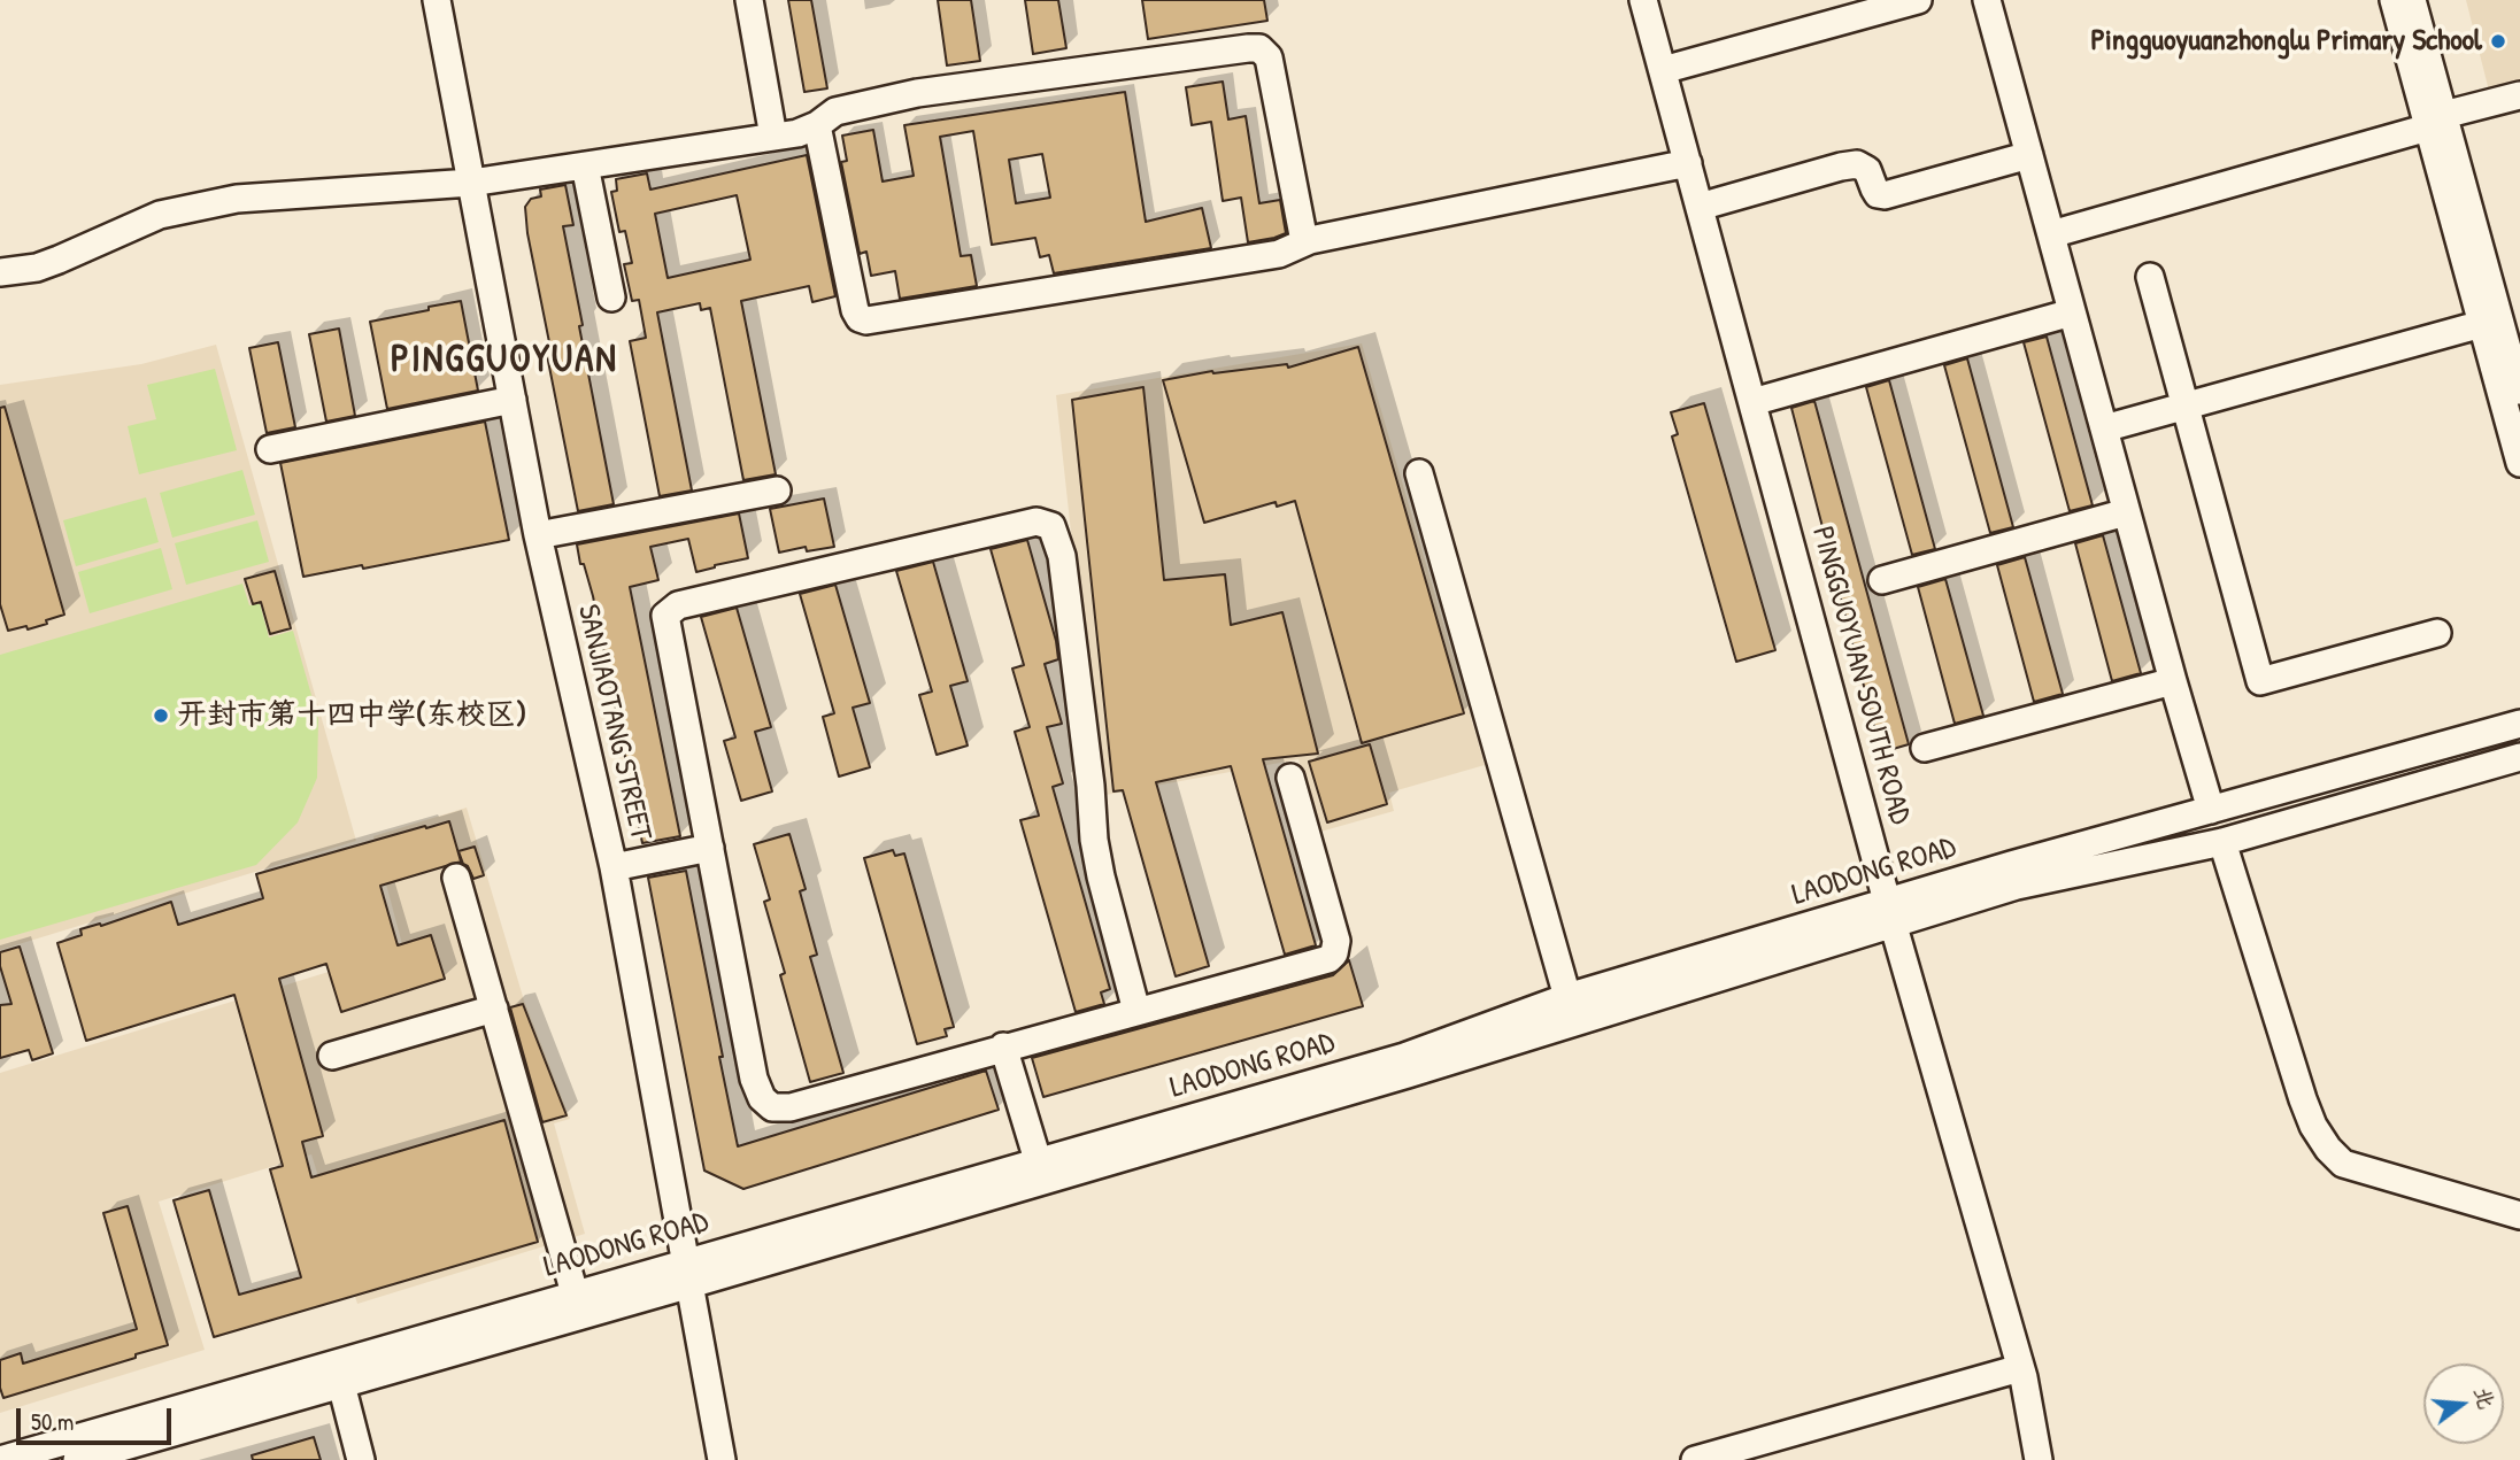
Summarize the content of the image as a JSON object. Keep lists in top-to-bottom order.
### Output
{
  "streets": {
    "street": ["PINGGUOYUAN SOUTH ROAD", "SANJIAOTANG STREET", "LAODONG ROAD"]
  },
  "crossings": [
    ["PINGGUOYUAN SOUTH ROAD", "LAODONG ROAD"],
    ["SANJIAOTANG STREET", "LAODONG ROAD"]
  ],
  "districts": ["PINGGUOYUAN"],
  "places": ["Pingguoyuanzhonglu Primary School", "开封市第十四中学(东校区)"],
  "scale_bar": "50 m",
  "north": "right"
}
